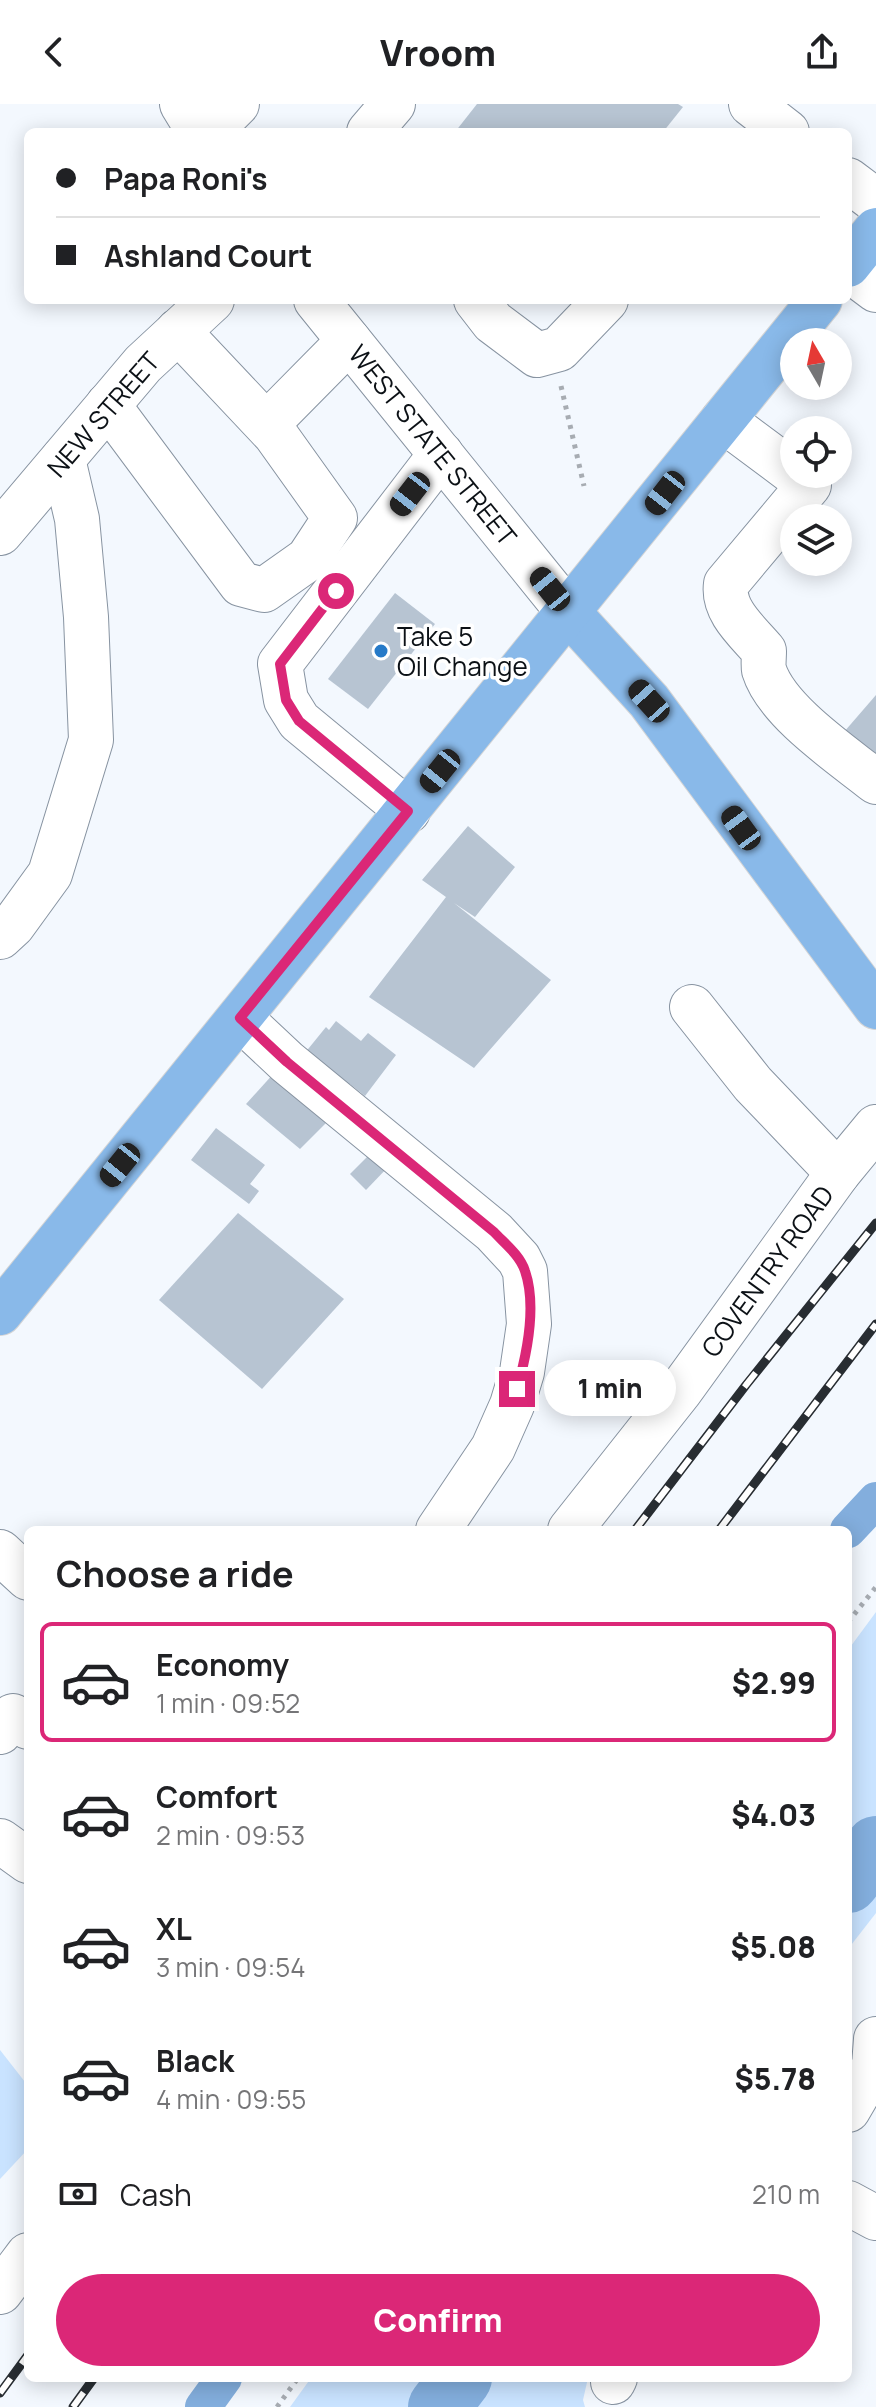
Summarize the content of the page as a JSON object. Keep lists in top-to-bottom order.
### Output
{
  "streets": {
    "main road": ["WEST STATE STREET"],
    "street": ["NEW STREET", "COVENTRY ROAD"]
  },
  "places": ["Take 5 Oil Change"],
  "north": "top",
  "page": {
    "header": "Vroom",
    "banner": ["Papa Roni's", "Ashland Court"],
    "bubble": "1 min",
    "heading": "Choose a ride",
    "list": [
      {
        "name": "Economy",
        "note": "1 min · 09:52",
        "value": "$2.99"
      },
      {
        "name": "Comfort",
        "note": "2 min · 09:53",
        "value": "$4.03"
      },
      {
        "name": "XL",
        "note": "3 min · 09:54",
        "value": "$5.08"
      },
      {
        "name": "Black",
        "note": "4 min · 09:55",
        "value": "$5.78"
      }
    ],
    "pay": ["Cash", "210 m"],
    "buttons": "Confirm"
  }
}
